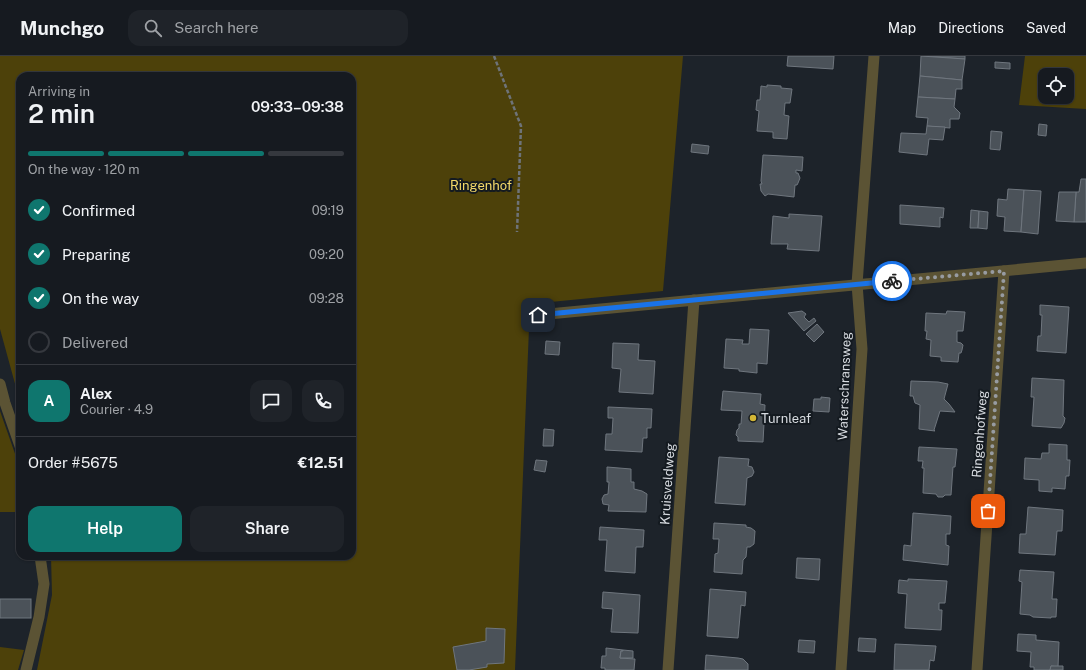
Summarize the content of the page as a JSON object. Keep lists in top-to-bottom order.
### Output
{
  "streets": {
    "street": ["Waterschransweg", "Ringenhofweg", "Kruisveldweg"]
  },
  "parks": ["Ringenhof"],
  "places": ["Turnleaf"],
  "page": {
    "header": "Munchgo",
    "search": "Search here",
    "nav": ["Map", "Directions", "Saved"],
    "heading": ["2 min", "Arriving in", "09:33–09:38"],
    "panel": [
      "Alex",
      "Courier · 4.9",
      "Order #5675",
      "€12.51"
    ],
    "bar": "On the way · 120 m",
    "list": [
      ["Confirmed", "09:19"],
      ["Preparing", "09:20"],
      ["On the way", "09:28"],
      "Delivered"
    ],
    "round": "A",
    "buttons": ["Help", "Share"]
  }
}
